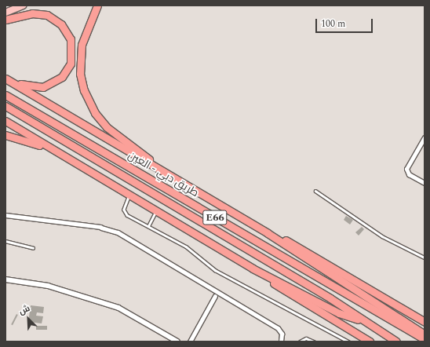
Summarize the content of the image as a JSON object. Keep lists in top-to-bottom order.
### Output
{
  "streets": {
    "highway": ["طريق دبي - العين", "E66"]
  },
  "scale_bar": "100 m",
  "north": "top left"
}
